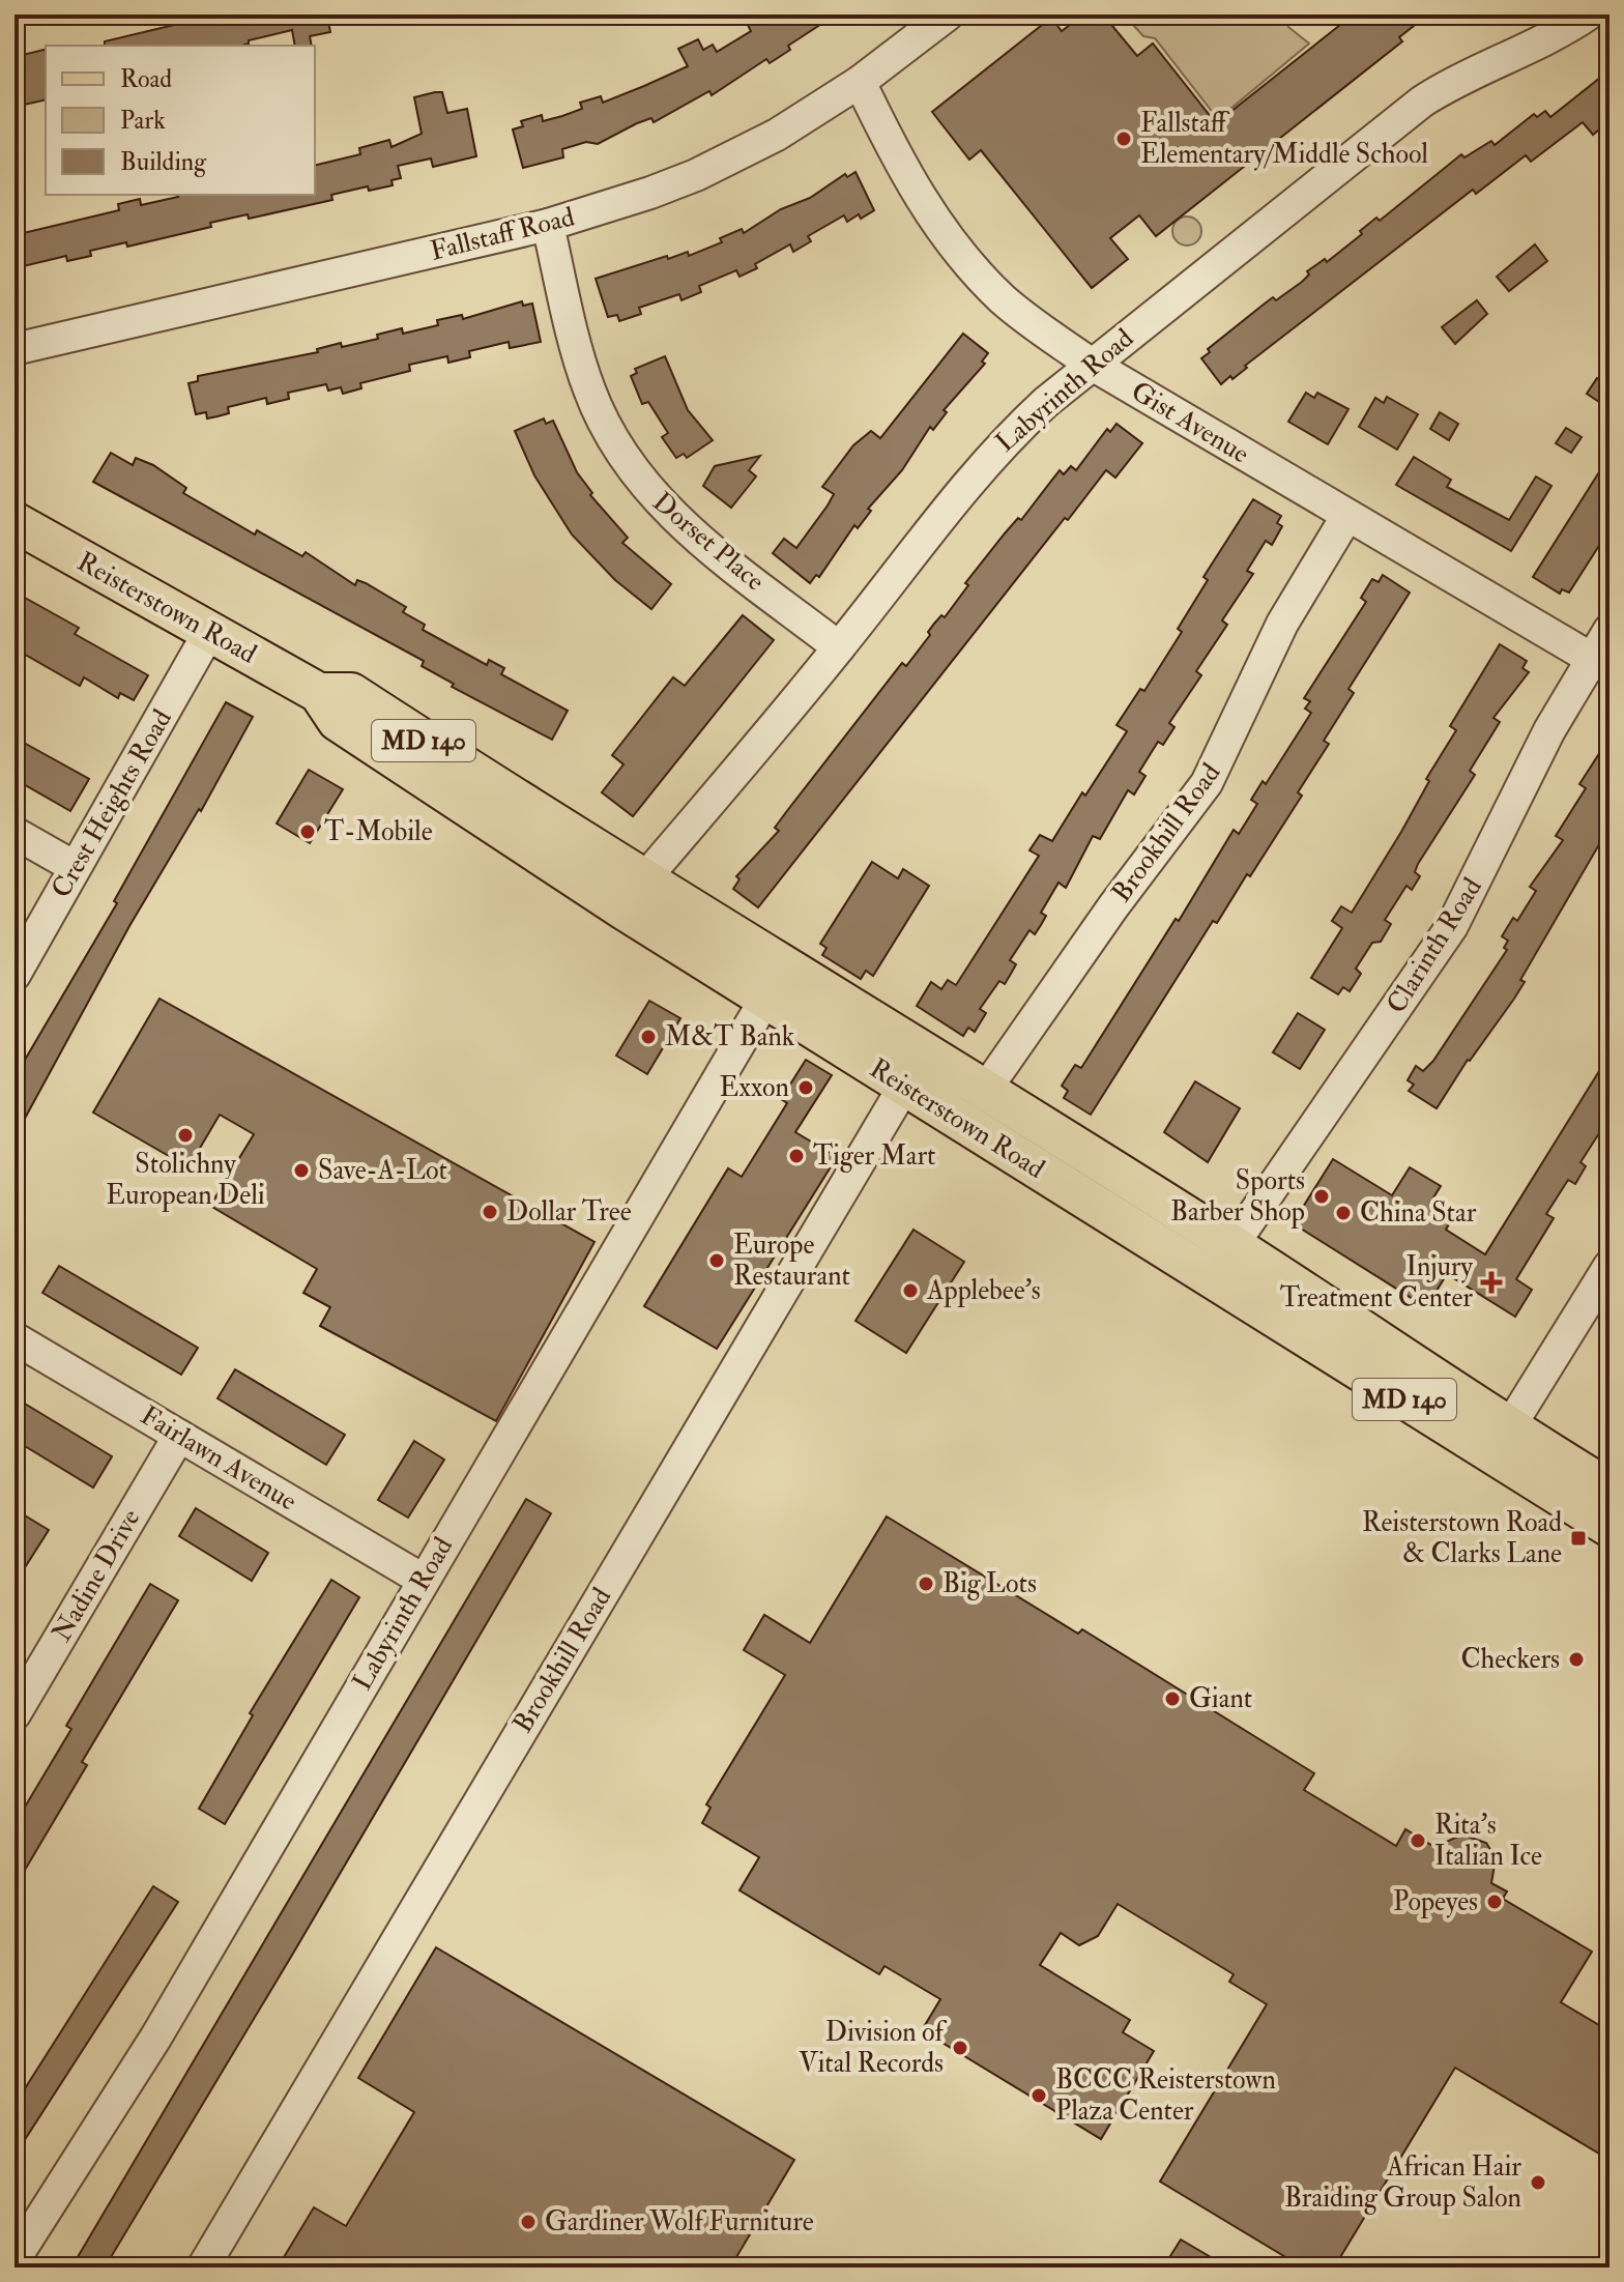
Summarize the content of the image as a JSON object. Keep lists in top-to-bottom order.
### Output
{
  "streets": {
    "main road": ["Reisterstown Road", "MD 140"],
    "street": [
      "Fallstaff Road",
      "Labyrinth Road",
      "Gist Avenue",
      "Dorset Place",
      "Crest Heights Road",
      "Brookhill Road",
      "Clarinth Road",
      "Fairlawn Avenue",
      "Nadine Drive"
    ]
  },
  "crossings": [
    ["Fallstaff Road", "Gist Avenue"],
    ["Fallstaff Road", "Dorset Place"],
    ["Labyrinth Road", "Gist Avenue"],
    ["Labyrinth Road", "Dorset Place"],
    ["Labyrinth Road", "Reisterstown Road"],
    ["Labyrinth Road", "Fairlawn Avenue"],
    ["Gist Avenue", "Brookhill Road"],
    ["Gist Avenue", "Clarinth Road"],
    ["Reisterstown Road", "Crest Heights Road"],
    ["Reisterstown Road", "Brookhill Road"],
    ["Reisterstown Road", "Clarinth Road"],
    ["Fairlawn Avenue", "Nadine Drive"]
  ],
  "places": {
    "other": [
      "Fallstaff Elementary/Middle School",
      "T-Mobile",
      "M&T Bank",
      "Exxon",
      "Stolichny European Deli",
      "Tiger Mart",
      "Save-A-Lot",
      "Sports Barber Shop",
      "Dollar Tree",
      "China Star",
      "Europe Restaurant",
      "Applebee's",
      "Big Lots",
      "Checkers",
      "Giant",
      "Rita's Italian Ice",
      "Popeyes",
      "Division of Vital Records",
      "BCCC Reisterstown Plaza Center",
      "African Hair Braiding Group Salon",
      "Gardiner Wolf Furniture"
    ],
    "health": ["Injury Treatment Center"],
    "transit": ["Reisterstown Road & Clarks Lane"]
  },
  "legend": ["Road", "Park", "Building"]
}
